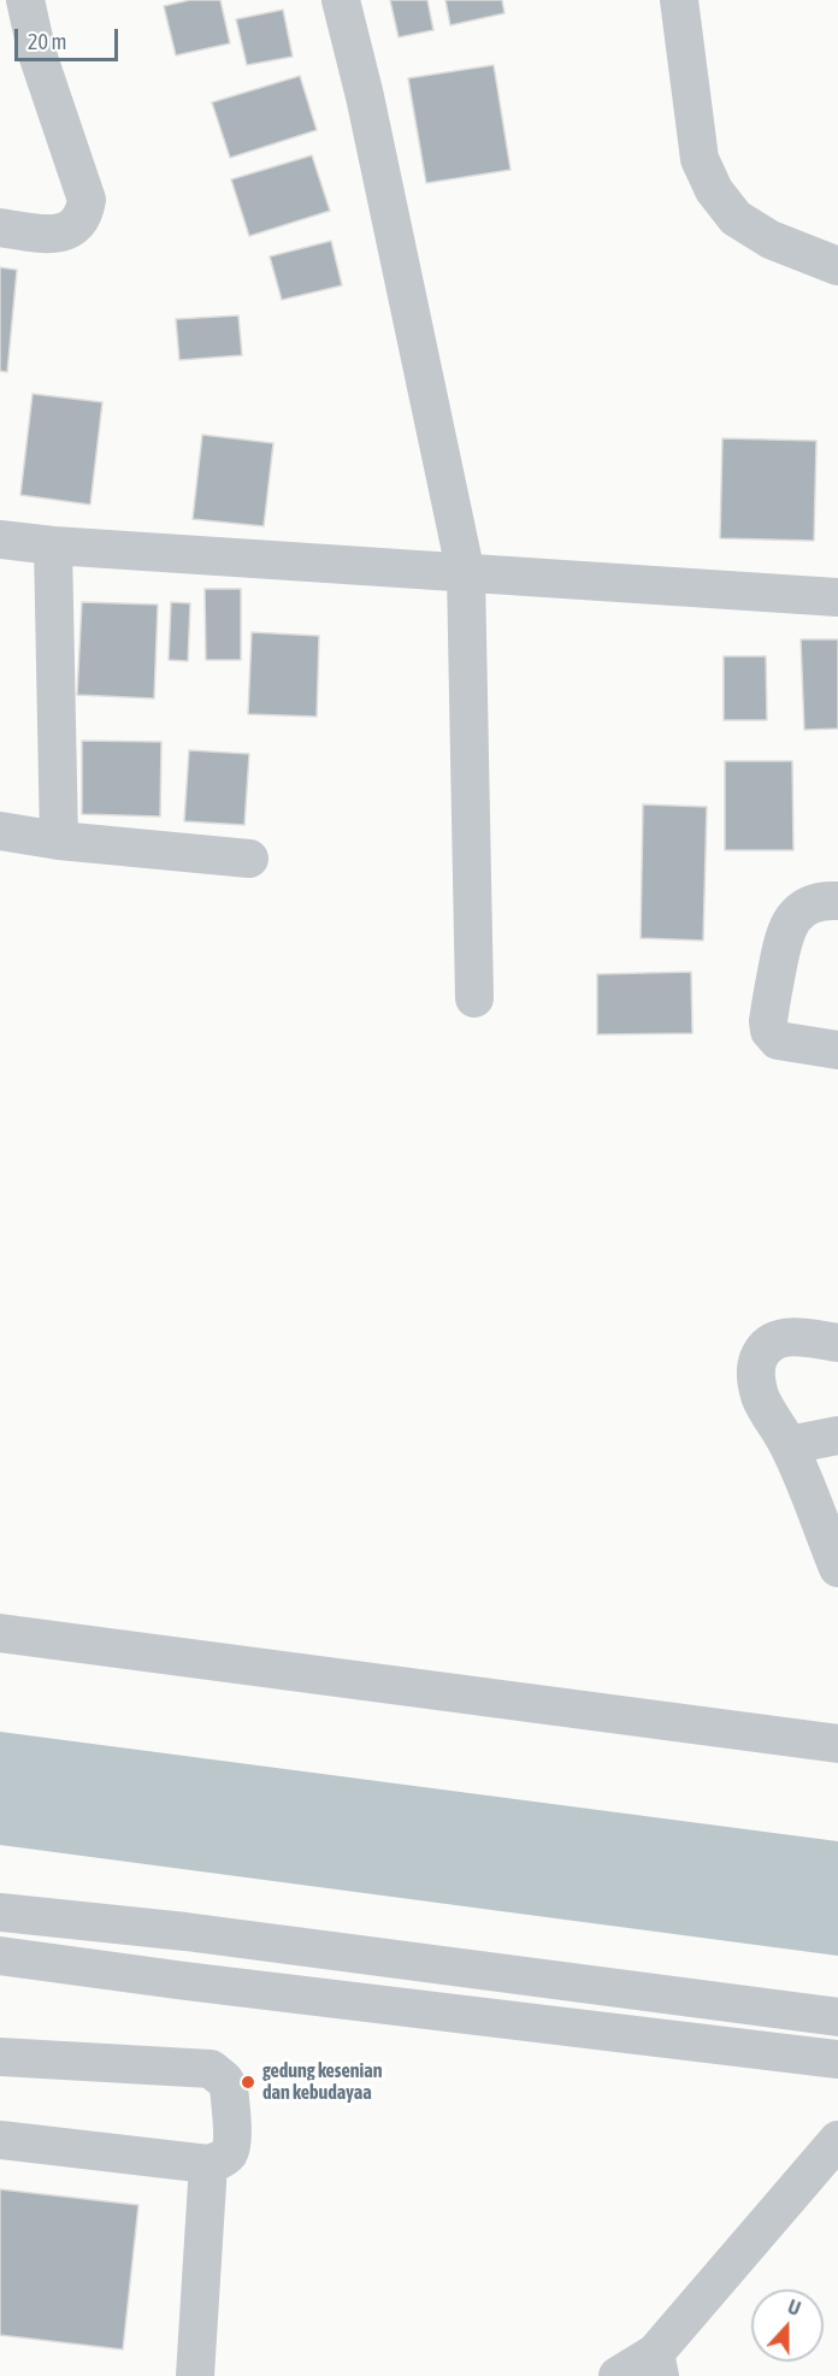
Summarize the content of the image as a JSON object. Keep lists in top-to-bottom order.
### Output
{
  "places": ["gedung kesenian dan kebudayaa"],
  "scale_bar": "20 m",
  "north": "top"
}
